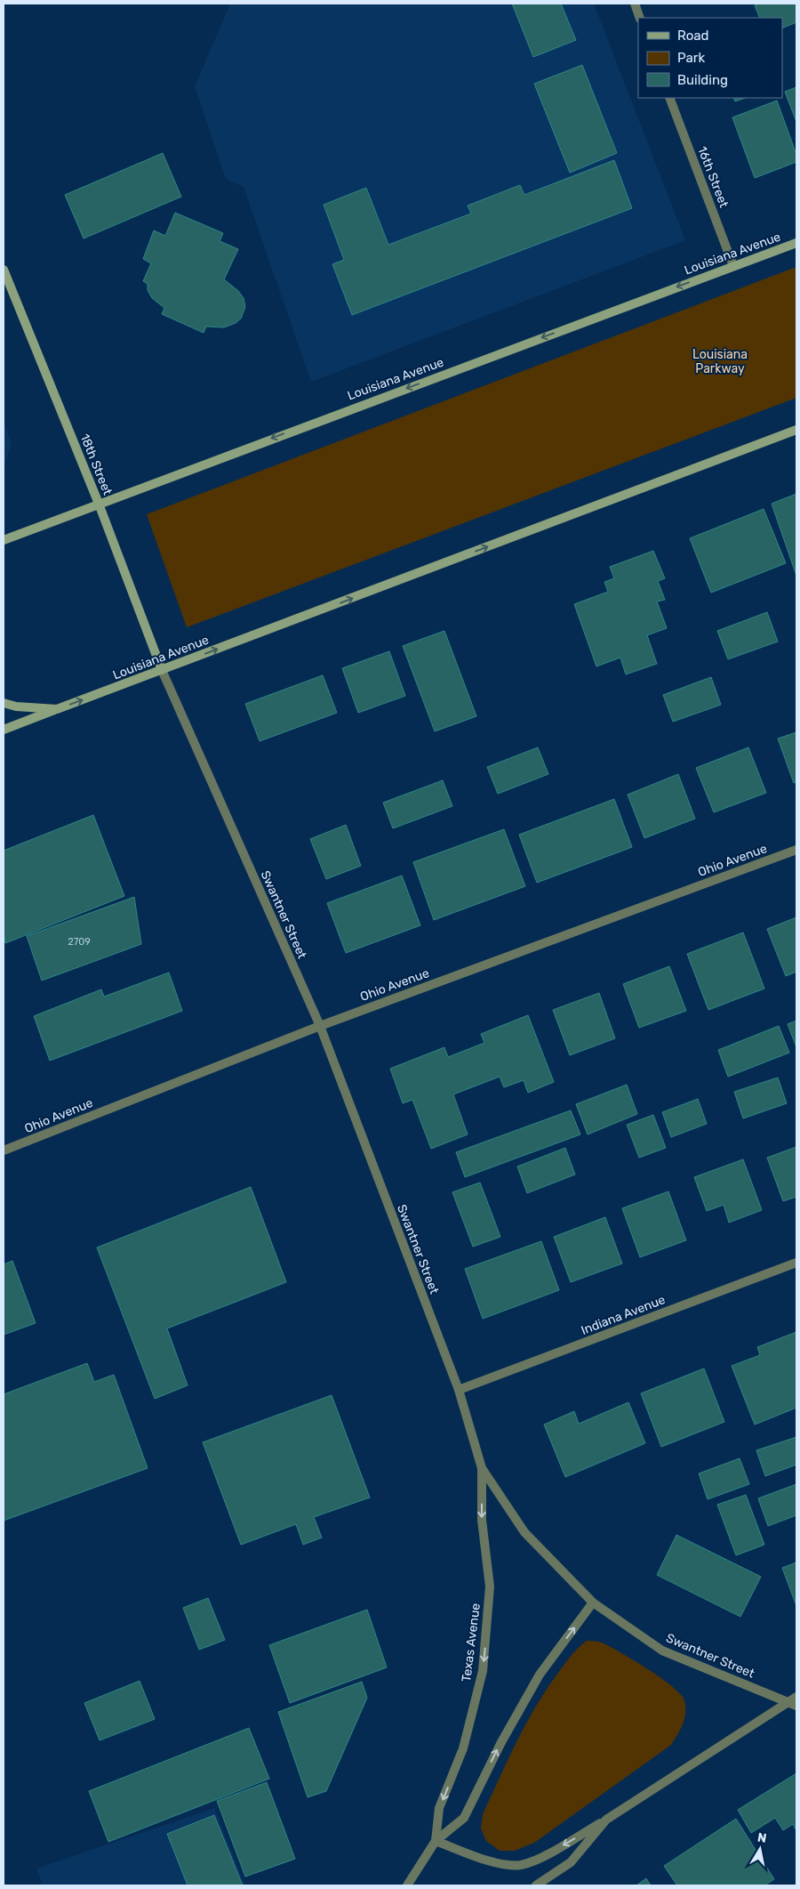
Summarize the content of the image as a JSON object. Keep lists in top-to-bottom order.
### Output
{
  "streets": {
    "main road": ["Louisiana Avenue", "18th Street"],
    "street": [
      "16th Street",
      "Ohio Avenue",
      "Swantner Street",
      "Indiana Avenue",
      "Texas Avenue"
    ]
  },
  "crossings": [
    ["16th Street", "Louisiana Avenue"],
    ["Louisiana Avenue", "18th Street"],
    ["Louisiana Avenue", "Swantner Street"],
    ["18th Street", "Swantner Street"],
    ["Ohio Avenue", "Swantner Street"],
    ["Swantner Street", "Indiana Avenue"],
    ["Swantner Street", "Texas Avenue"]
  ],
  "parks": ["Louisiana Parkway"],
  "house_numbers": ["2709"],
  "legend": ["Road", "Park", "Building"],
  "north": "top"
}
